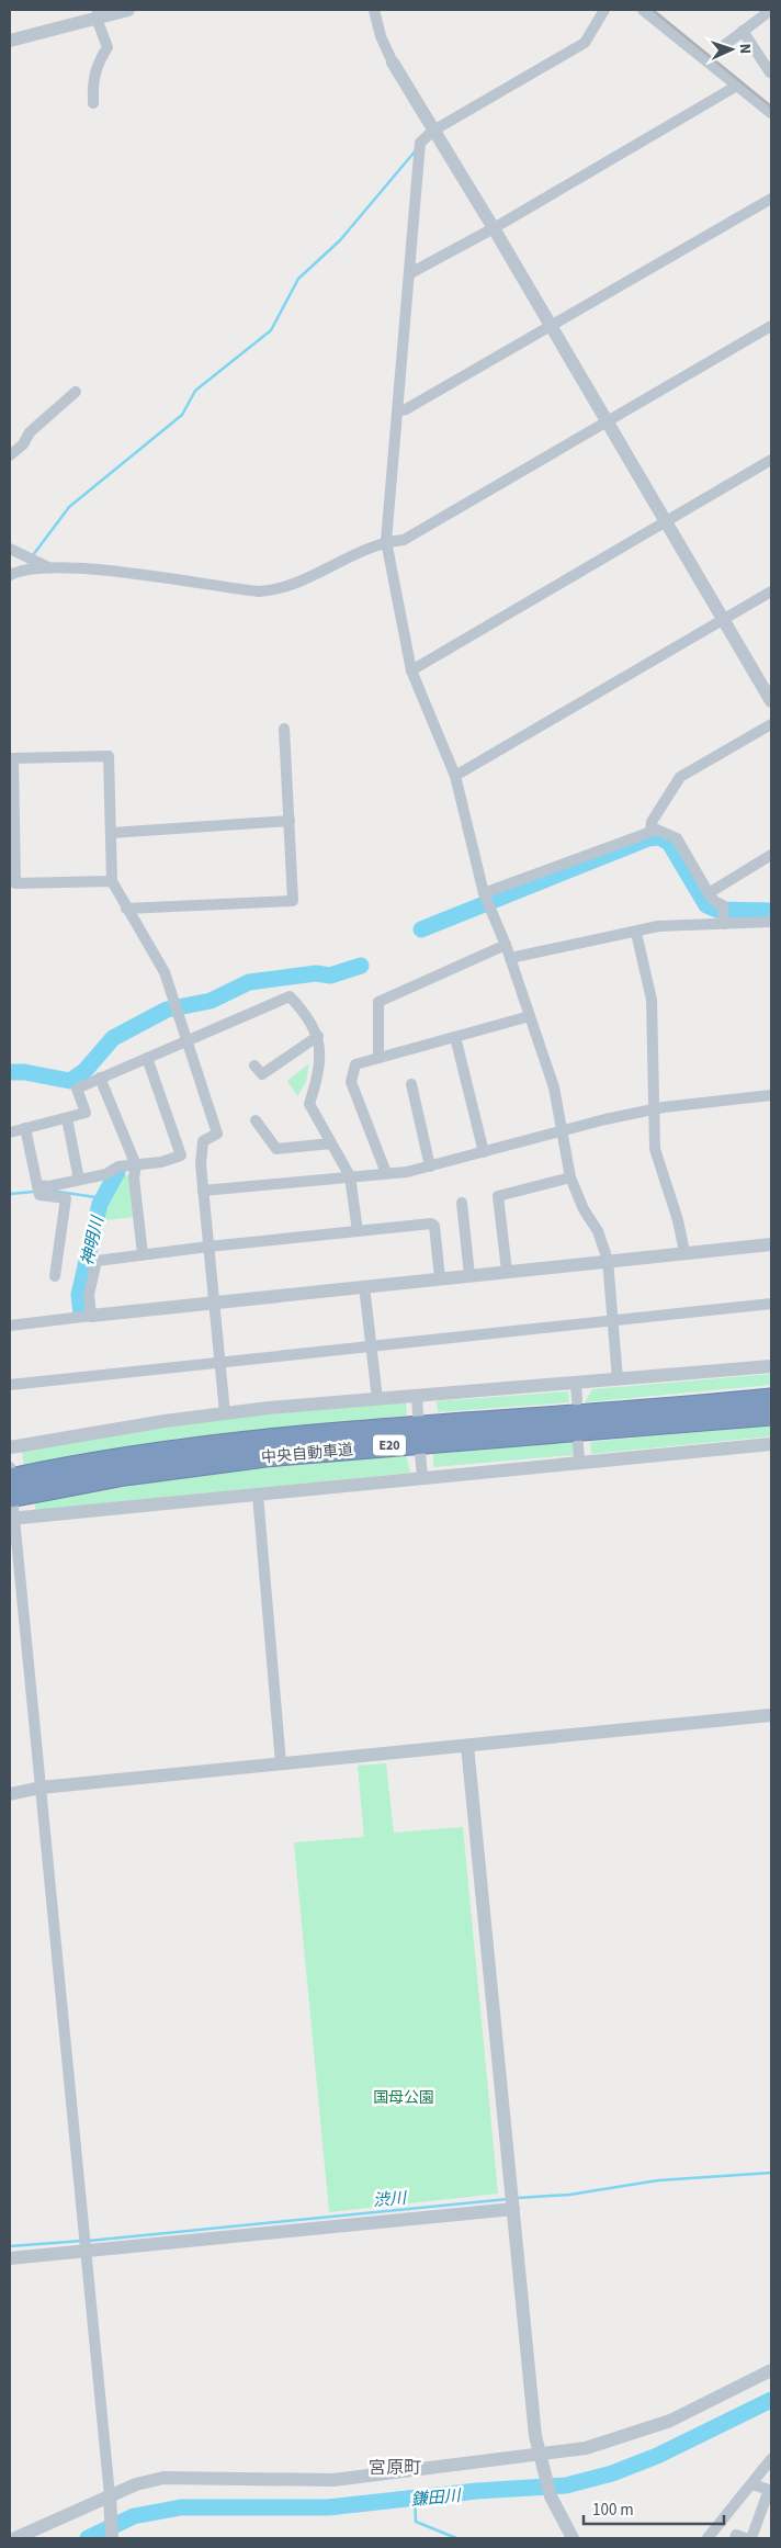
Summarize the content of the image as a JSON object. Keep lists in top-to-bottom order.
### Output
{
  "streets": {
    "highway": ["E20", "中央自動車道"]
  },
  "districts": ["宮原町"],
  "water": ["神明川", "渋川", "鎌田川"],
  "parks": ["国母公園"],
  "scale_bar": "100 m",
  "north": "right"
}
